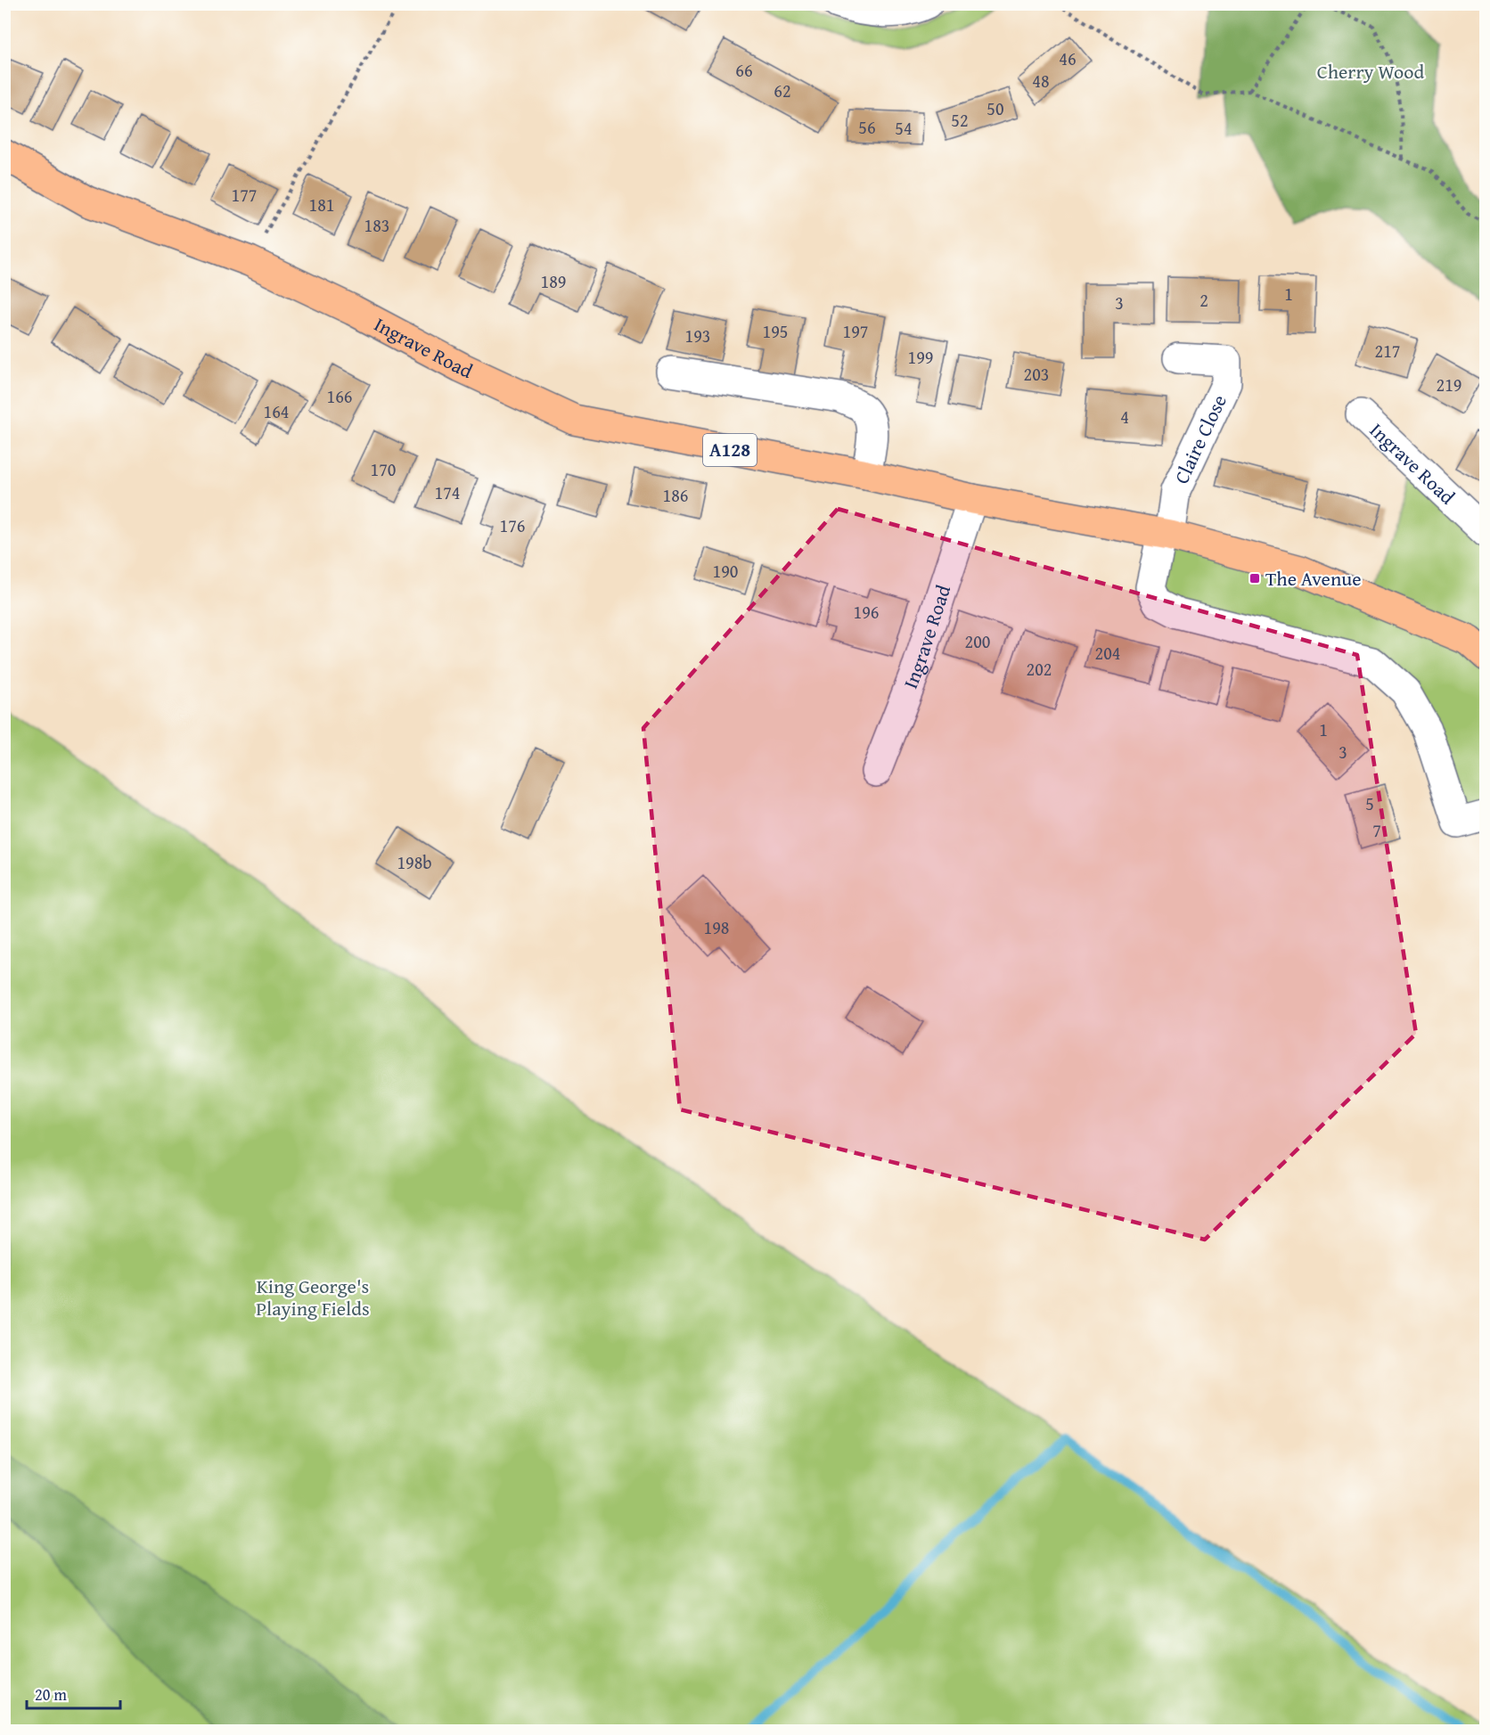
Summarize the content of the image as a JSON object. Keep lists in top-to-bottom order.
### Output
{
  "streets": {
    "main road": ["Ingrave Road", "A128"],
    "street": ["Claire Close"]
  },
  "crossings": [
    ["Ingrave Road", "Claire Close"]
  ],
  "parks": ["Cherry Wood", "King George's Playing Fields"],
  "places": {
    "transit": ["The Avenue"]
  },
  "house_numbers": [
    "46",
    "66",
    "48",
    "62",
    "50",
    "52",
    "56",
    "54",
    "177",
    "181",
    "183",
    "189",
    "1",
    "2",
    "3",
    "195",
    "197",
    "193",
    "217",
    "199",
    "203",
    "219",
    "166",
    "164",
    "4",
    "170",
    "174",
    "186",
    "176",
    "190",
    "196",
    "200",
    "204",
    "202",
    "1",
    "3",
    "5",
    "7",
    "198b",
    "198"
  ],
  "scale_bar": "20 m"
}
